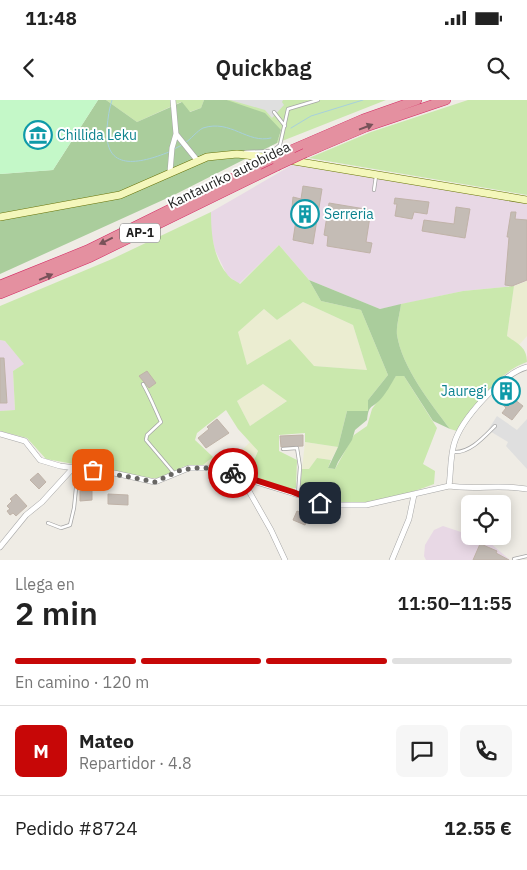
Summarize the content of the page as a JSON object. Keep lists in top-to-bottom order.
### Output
{
  "streets": {
    "highway": ["Kantauriko autobidea", "AP-1"]
  },
  "places": {
    "museum": ["Chillida Leku"],
    "building": ["Serreria", "Jauregi"]
  },
  "page": {
    "status": "11:48",
    "header": "Quickbag",
    "heading": ["2 min", "Llega en", "11:50–11:55"],
    "panel": [
      "Mateo",
      "Repartidor · 4.8",
      "Pedido #8724",
      "12.55 €"
    ],
    "bar": "En camino · 120 m",
    "round": "M"
  }
}
